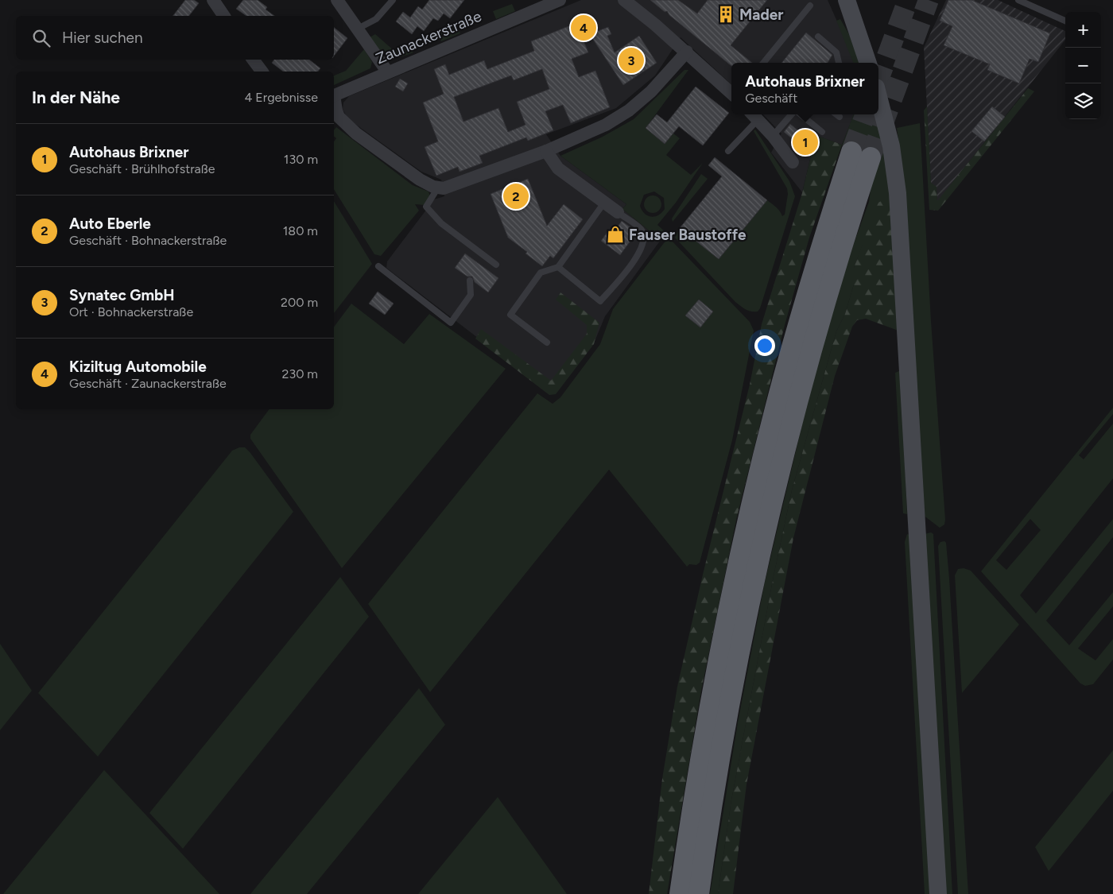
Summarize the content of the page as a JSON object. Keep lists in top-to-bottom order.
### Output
{
  "streets": {
    "street": ["Zaunackerstraße"]
  },
  "places": {
    "building": ["Mader"],
    "shop": ["Fauser Baustoffe"]
  },
  "page": {
    "map_buttons": ["+", "−"],
    "pins": [
      "4",
      "3",
      "1",
      "2"
    ],
    "search": "Hier suchen",
    "popup": ["Autohaus Brixner", "Geschäft"],
    "heading": ["In der Nähe", "4 Ergebnisse"],
    "list": [
      {
        "mark": "1",
        "name": "Autohaus Brixner",
        "note": "Geschäft · Brühlhofstraße",
        "value": "130 m"
      },
      {
        "mark": "2",
        "name": "Auto Eberle",
        "note": "Geschäft · Bohnackerstraße",
        "value": "180 m"
      },
      {
        "mark": "3",
        "name": "Synatec GmbH",
        "note": "Ort · Bohnackerstraße",
        "value": "200 m"
      },
      {
        "mark": "4",
        "name": "Kiziltug Automobile",
        "note": "Geschäft · Zaunackerstraße",
        "value": "230 m"
      }
    ]
  }
}
